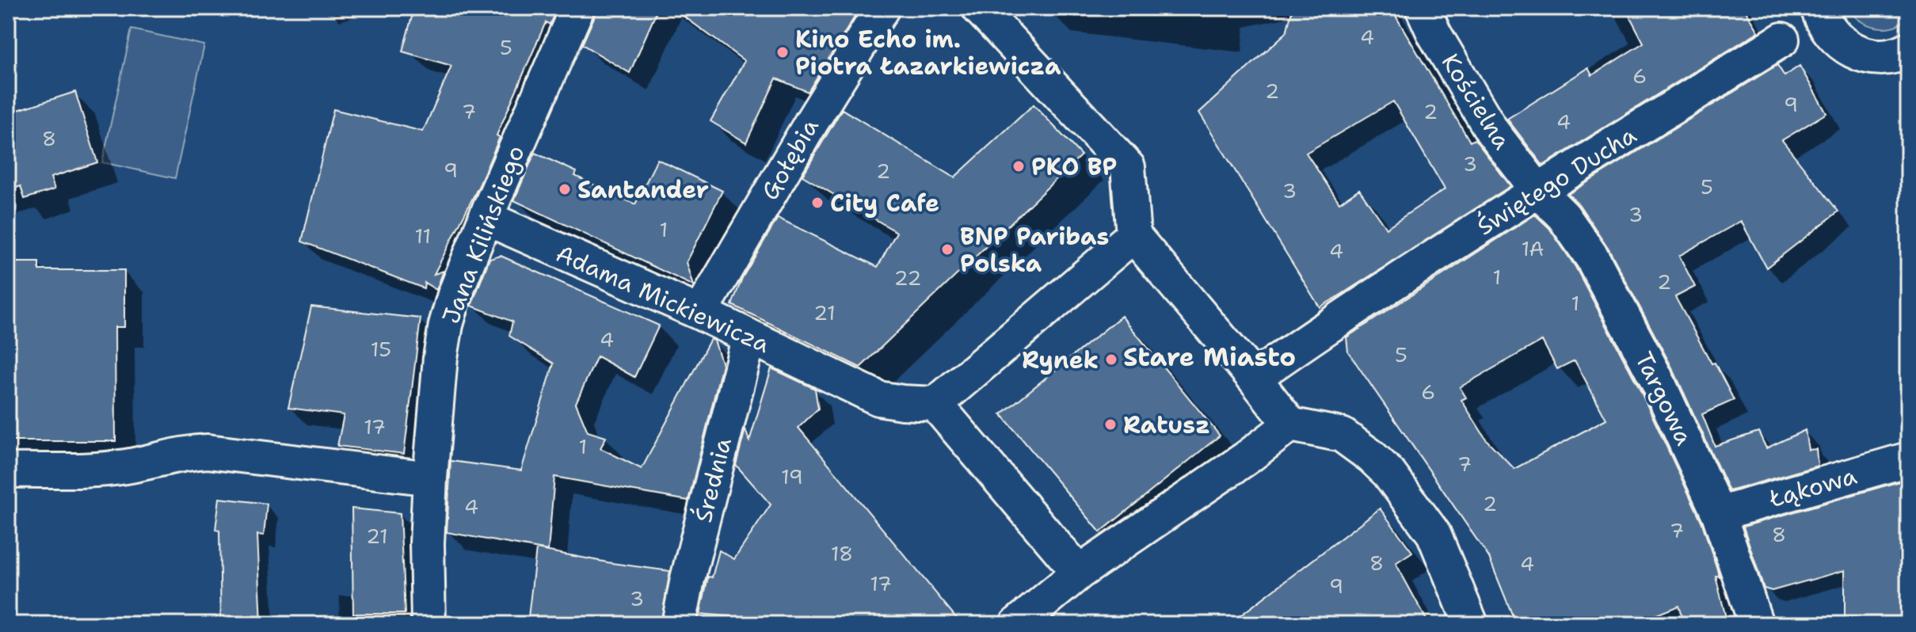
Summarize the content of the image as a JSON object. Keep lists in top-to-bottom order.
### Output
{
  "streets": {
    "street": [
      "Kościelna",
      "Gołębia",
      "Świętego Ducha",
      "Jana Kilińskiego",
      "Adama Mickiewicza",
      "Targowa",
      "Średnia",
      "Łąkowa"
    ]
  },
  "crossings": [
    ["Kościelna", "Świętego Ducha"],
    ["Kościelna", "Targowa"],
    ["Gołębia", "Adama Mickiewicza"],
    ["Świętego Ducha", "Targowa"],
    ["Jana Kilińskiego", "Adama Mickiewicza"],
    ["Adama Mickiewicza", "Średnia"],
    ["Targowa", "Łąkowa"]
  ],
  "districts": ["Stare Miasto"],
  "places": [
    "Kino Echo im. Piotra Łazarkiewicza",
    "PKO BP",
    "Santander",
    "City Cafe",
    "BNP Paribas Polska",
    "Rynek",
    "Ratusz"
  ],
  "house_numbers": [
    "4",
    "5",
    "6",
    "2",
    "9",
    "7",
    "2",
    "4",
    "8",
    "3",
    "9",
    "2",
    "5",
    "3",
    "3",
    "1",
    "11",
    "1A",
    "4",
    "1",
    "22",
    "2",
    "1",
    "21",
    "4",
    "15",
    "5",
    "6",
    "17",
    "1",
    "7",
    "19",
    "2",
    "4",
    "7",
    "8",
    "21",
    "18",
    "8",
    "4",
    "17",
    "9",
    "3"
  ]
}
